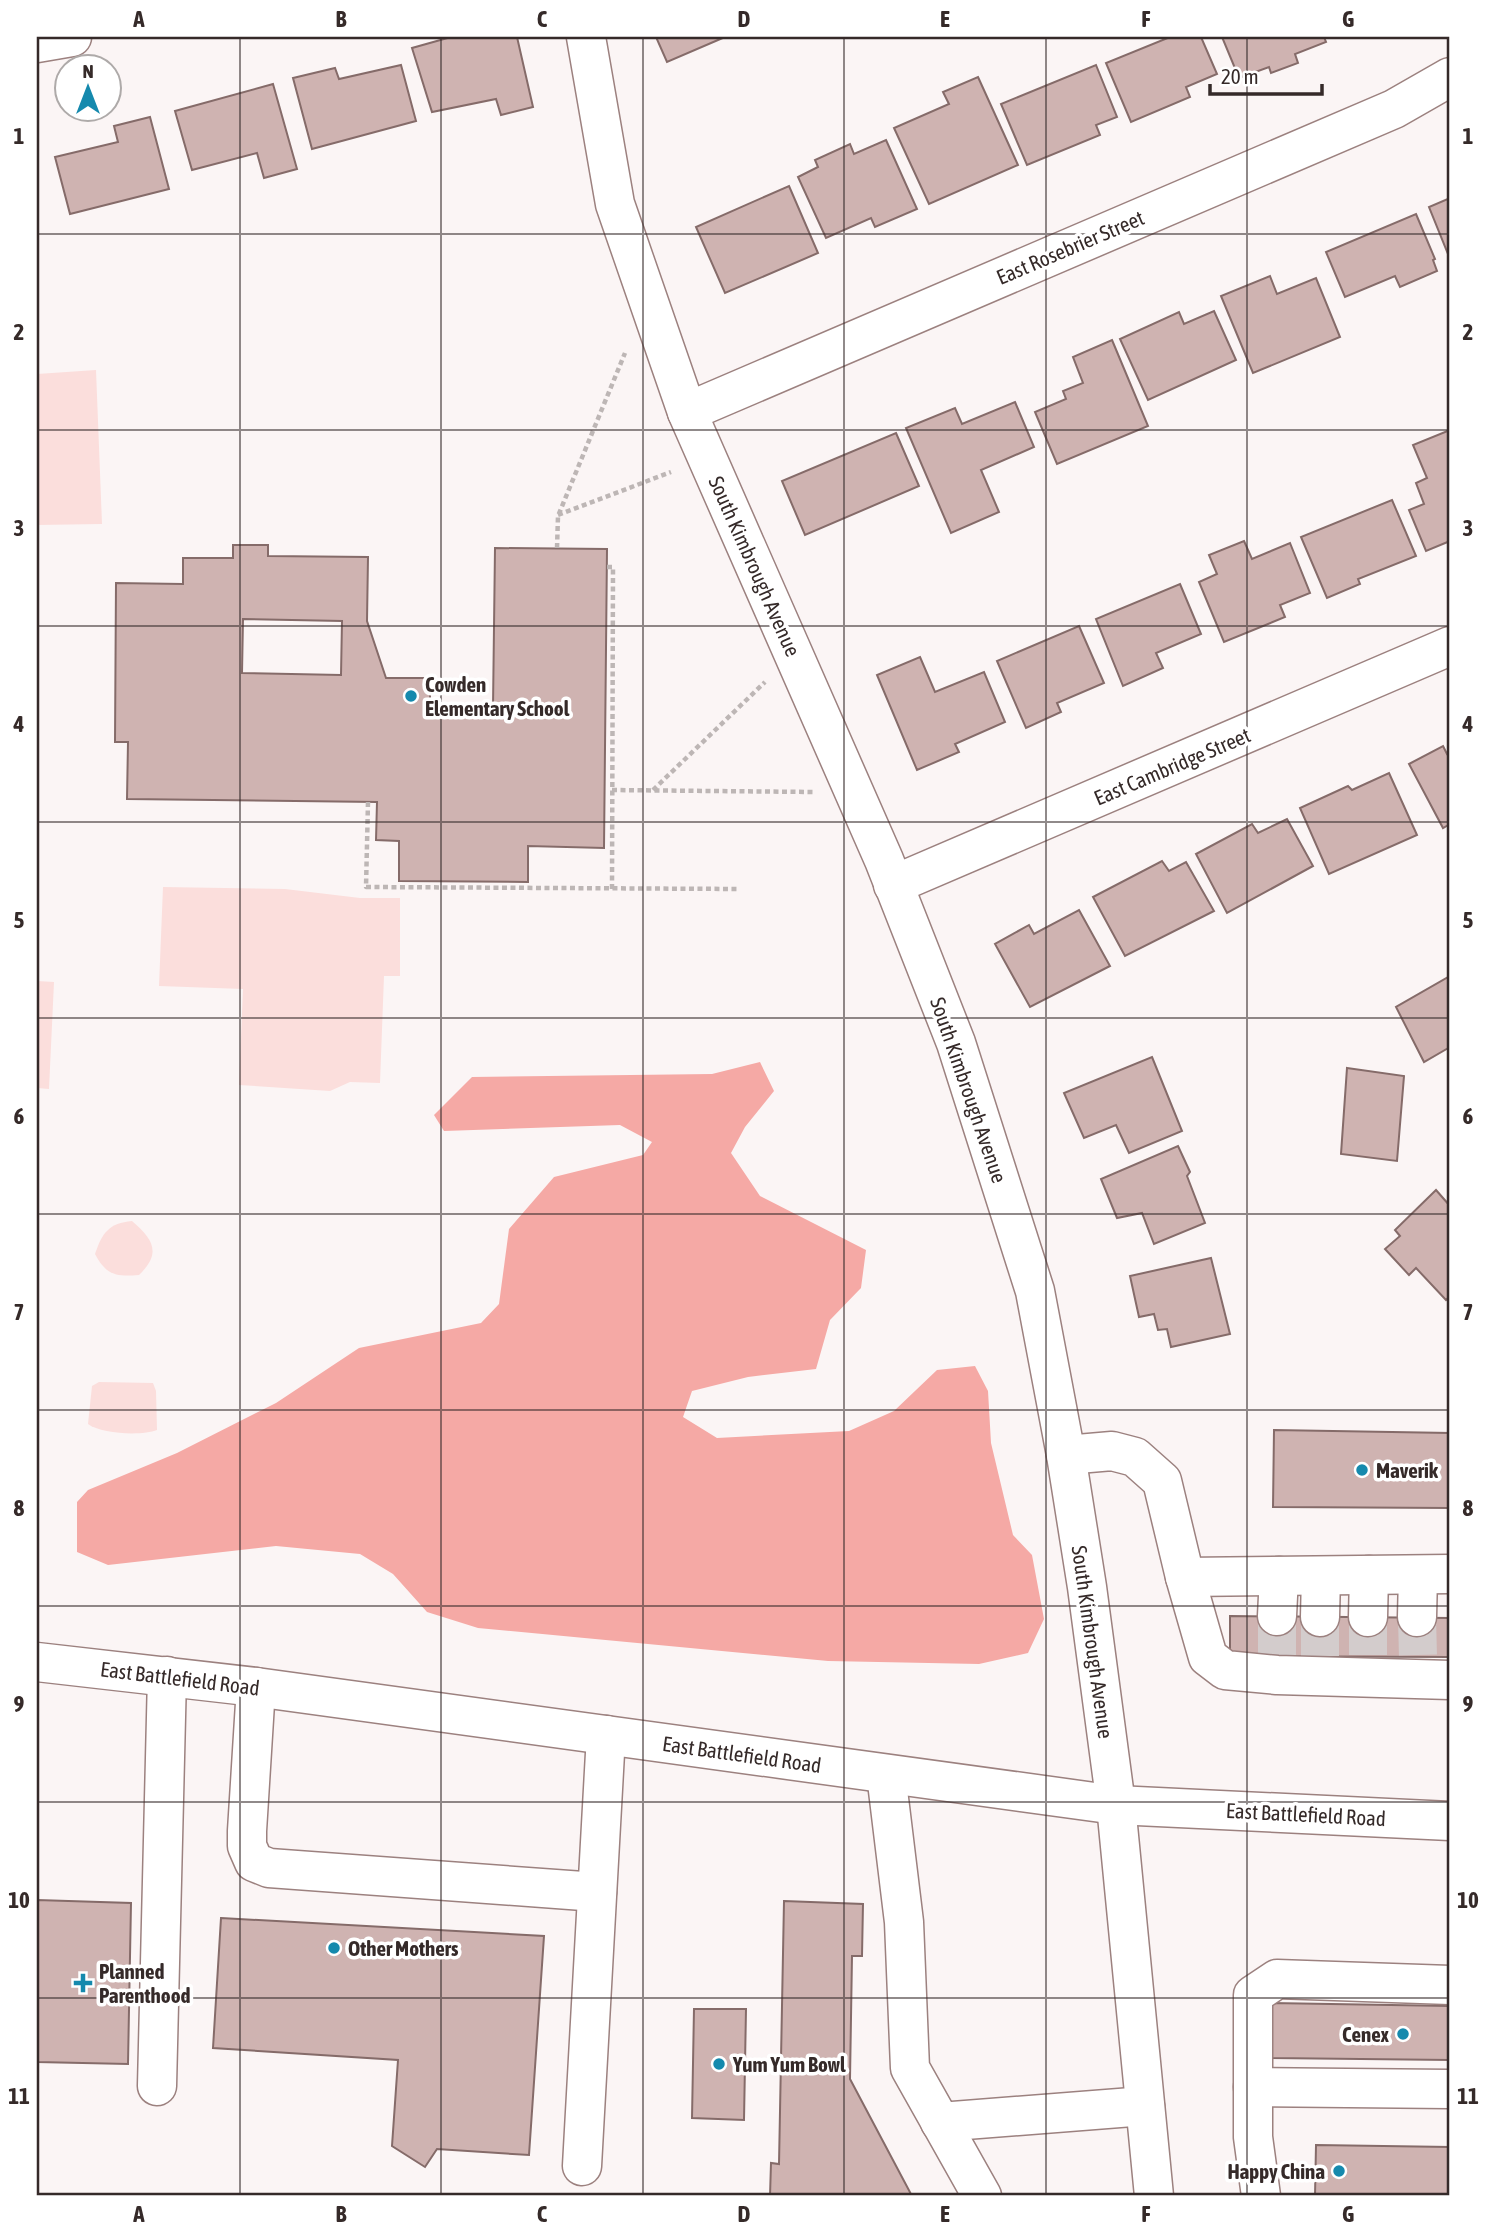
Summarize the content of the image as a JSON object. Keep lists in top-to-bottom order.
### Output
{
  "streets": {
    "street": [
      "East Rosebrier Street",
      "South Kimbrough Avenue",
      "East Cambridge Street",
      "East Battlefield Road"
    ]
  },
  "crossings": [
    ["East Rosebrier Street", "South Kimbrough Avenue"],
    ["South Kimbrough Avenue", "East Cambridge Street"],
    ["South Kimbrough Avenue", "East Battlefield Road"]
  ],
  "places": {
    "other": [
      "Cowden Elementary School",
      "Maverik",
      "Other Mothers",
      "Cenex",
      "Yum Yum Bowl",
      "Happy China"
    ],
    "health": ["Planned Parenthood"]
  },
  "scale_bar": "20 m",
  "north": "top",
  "grid": {
    "columns": [
      "A",
      "B",
      "C",
      "D",
      "E",
      "F",
      "G"
    ],
    "rows": [
      "1",
      "2",
      "3",
      "4",
      "5",
      "6",
      "7",
      "8",
      "9",
      "10",
      "11"
    ]
  }
}
